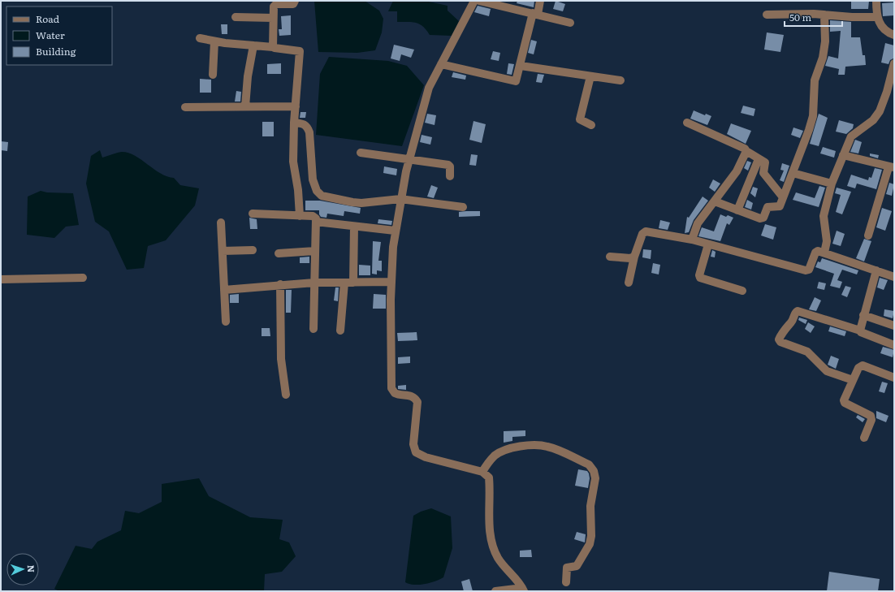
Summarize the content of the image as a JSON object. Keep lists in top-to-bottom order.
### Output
{
  "legend": ["Road", "Water", "Building"],
  "scale_bar": "50 m",
  "north": "right"
}
